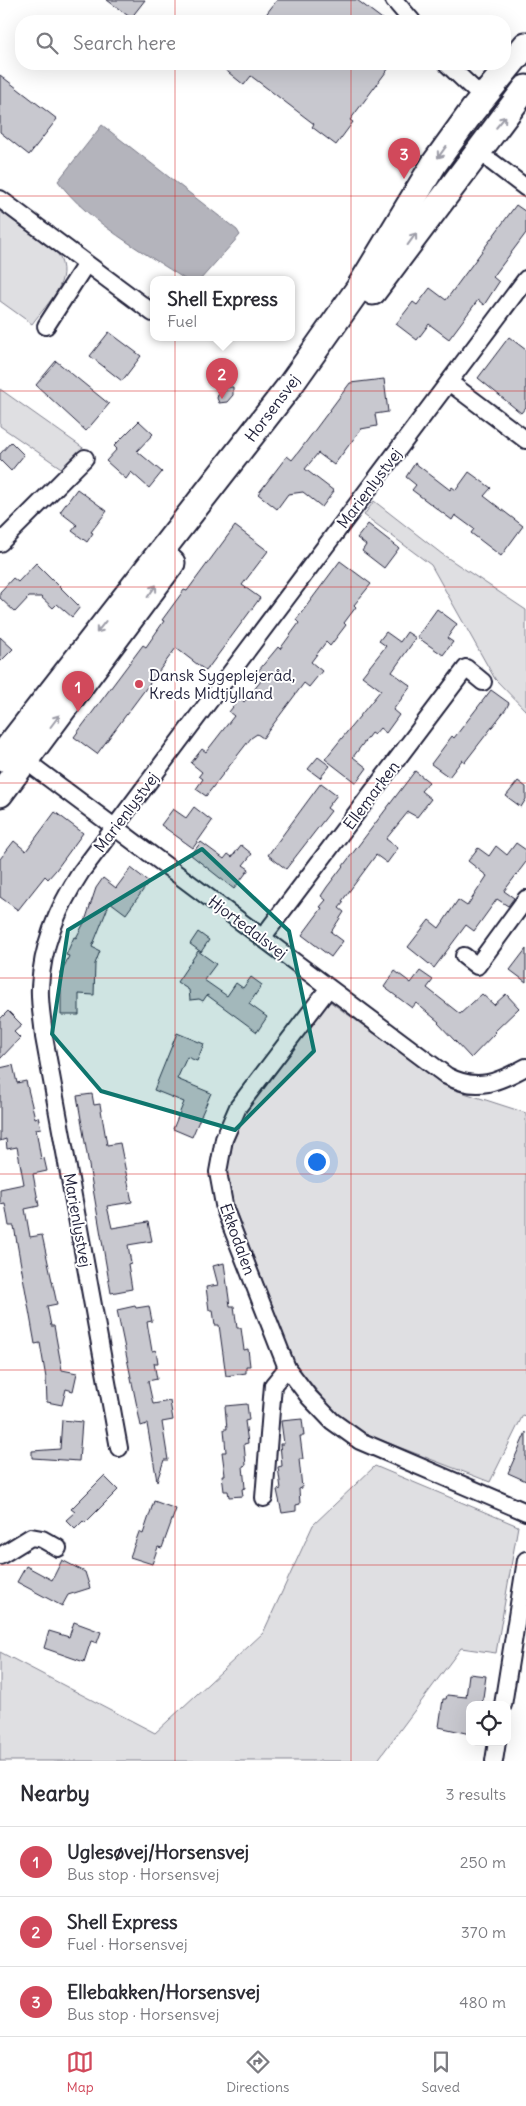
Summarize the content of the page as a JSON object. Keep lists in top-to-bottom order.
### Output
{
  "streets": {
    "main road": ["Horsensvej"],
    "street": [
      "Marienlystvej",
      "Ellemarken",
      "Hjortedalsvej",
      "Ekkodalen"
    ]
  },
  "crossings": [
    ["Horsensvej", "Hjortedalsvej"],
    ["Marienlystvej", "Hjortedalsvej"],
    ["Ellemarken", "Hjortedalsvej"],
    ["Hjortedalsvej", "Ekkodalen"]
  ],
  "places": ["Dansk Sygeplejeråd, Kreds Midtjylland"],
  "page": {
    "search": "Search here",
    "pins": ["3", "2", "1"],
    "popup": ["Shell Express", "Fuel"],
    "heading": ["Nearby", "3 results"],
    "list": [
      {
        "mark": "1",
        "name": "Uglesøvej/Horsensvej",
        "note": "Bus stop · Horsensvej",
        "value": "250 m"
      },
      {
        "mark": "2",
        "name": "Shell Express",
        "note": "Fuel · Horsensvej",
        "value": "370 m"
      },
      {
        "mark": "3",
        "name": "Ellebakken/Horsensvej",
        "note": "Bus stop · Horsensvej",
        "value": "480 m"
      }
    ],
    "nav": ["Map", "Directions", "Saved"]
  }
}
